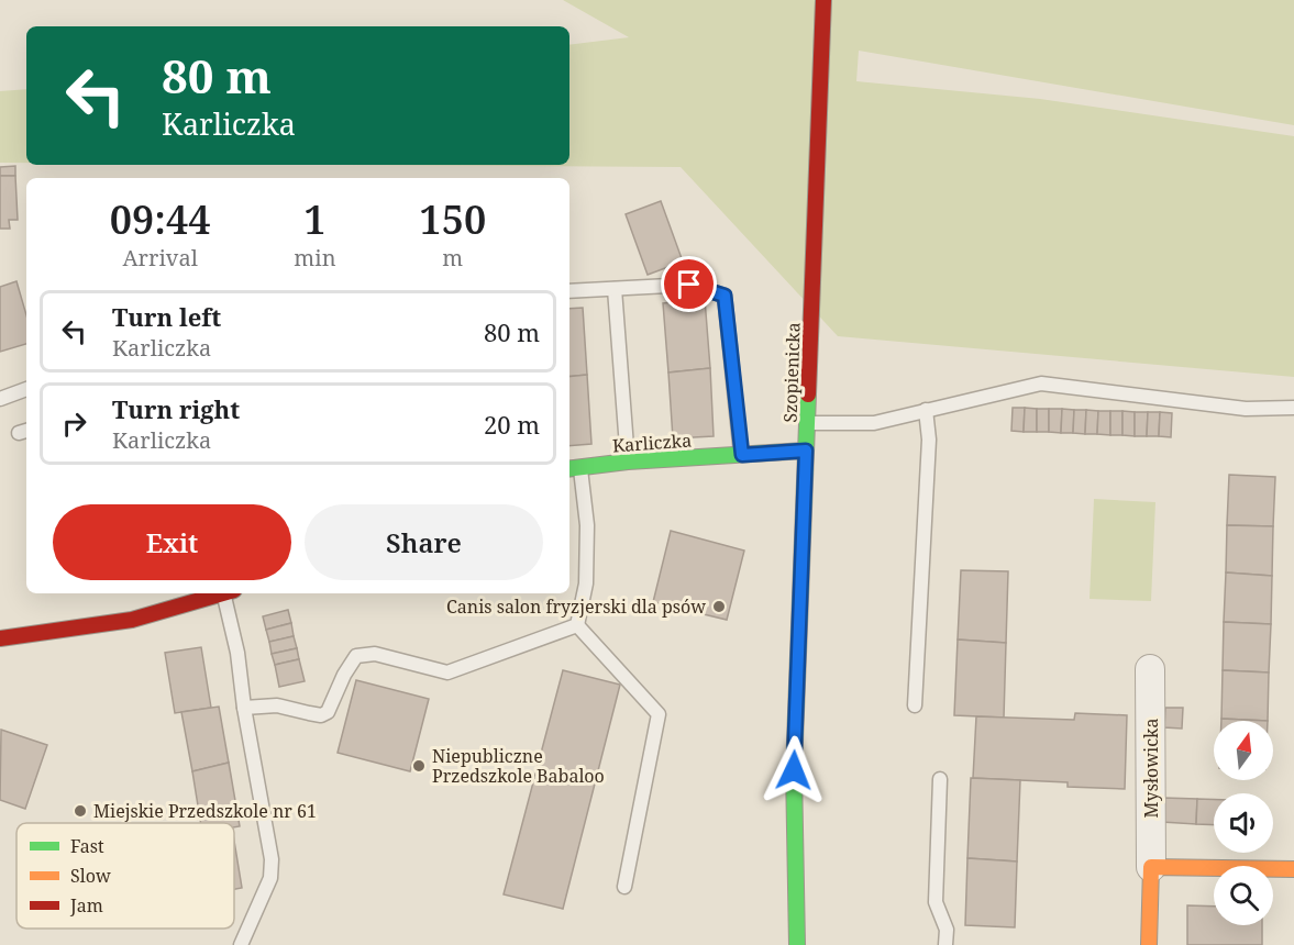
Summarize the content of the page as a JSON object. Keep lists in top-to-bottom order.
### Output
{
  "streets": {
    "street": ["Szopienicka", "Karliczka", "Mysłowicka"]
  },
  "crossings": [
    ["Szopienicka", "Karliczka"]
  ],
  "places": ["Canis salon fryzjerski dla psów", "Niepubliczne Przedszkole Babaloo", "Miejskie Przedszkole nr 61"],
  "legend": ["Fast", "Slow", "Jam"],
  "north": "top",
  "page": {
    "turn": ["80 m", "Karliczka"],
    "eta": [
      "09:44",
      "Arrival",
      "1",
      "min",
      "150",
      "m"
    ],
    "list": [
      {
        "name": "Turn left",
        "note": "Karliczka",
        "value": "80 m"
      },
      {
        "name": "Turn right",
        "note": "Karliczka",
        "value": "20 m"
      }
    ],
    "buttons": ["Exit", "Share"]
  }
}
